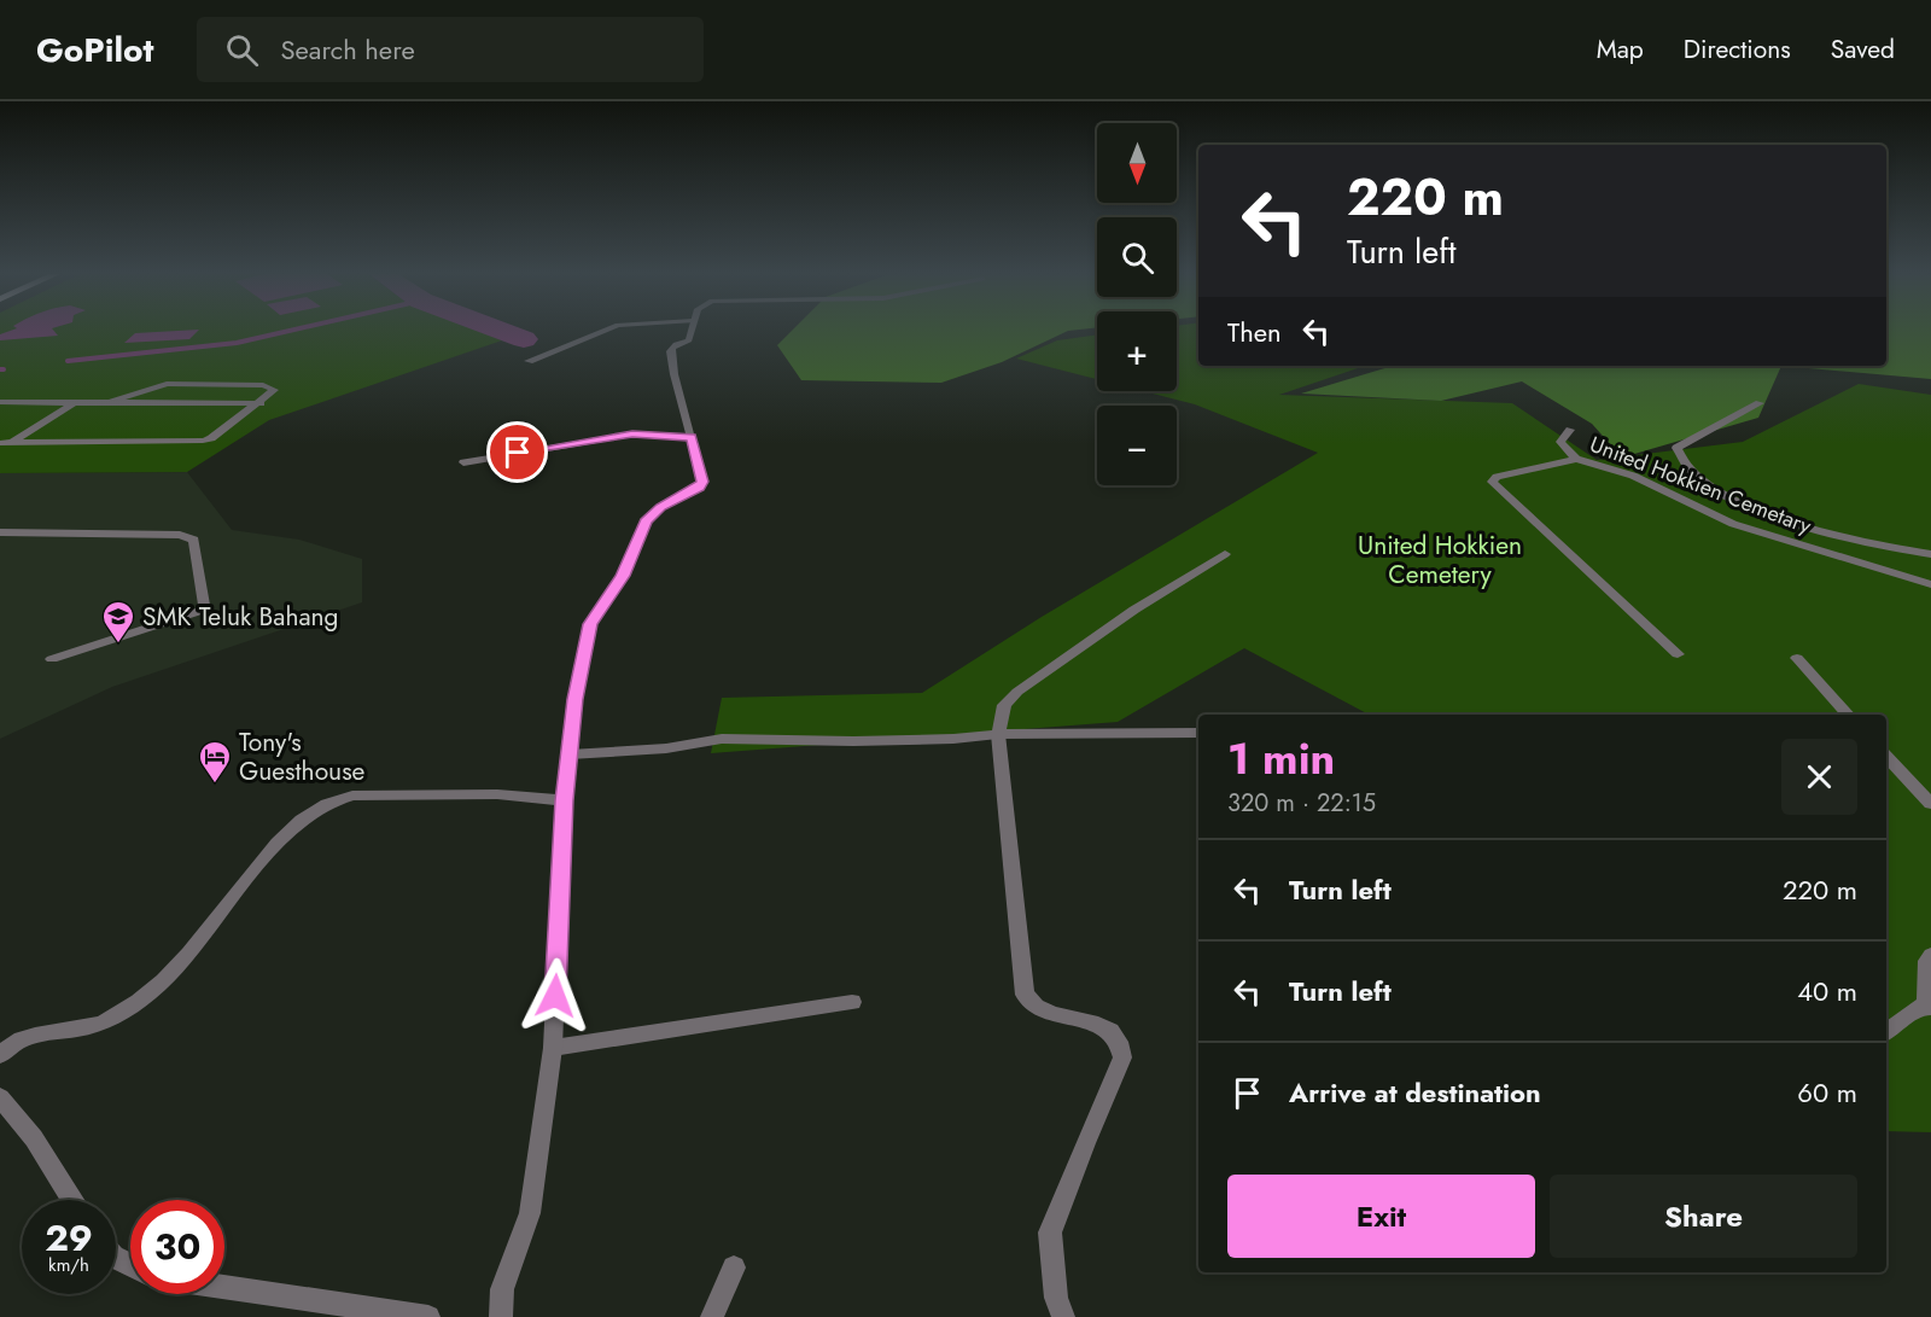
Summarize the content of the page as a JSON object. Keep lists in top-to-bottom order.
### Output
{
  "streets": {
    "street": ["United Hokkien Cemetary"]
  },
  "parks": ["United Hokkien Cemetery"],
  "places": {
    "school or university": ["SMK Teluk Bahang"],
    "hotel": ["Tony's Guesthouse"]
  },
  "north": "bottom",
  "page": {
    "header": "GoPilot",
    "search": "Search here",
    "nav": ["Map", "Directions", "Saved"],
    "map_buttons": ["+", "−"],
    "turn": ["220 m", "Turn left"],
    "then": "Then",
    "heading": ["1 min", "320 m · 22:15"],
    "list": [
      {
        "name": "Turn left",
        "value": "220 m"
      },
      {
        "name": "Turn left",
        "value": "40 m"
      },
      {
        "name": "Arrive at destination",
        "value": "60 m"
      }
    ],
    "buttons": ["Exit", "Share"],
    "speed": "29 km/h",
    "limit": "30"
  }
}
